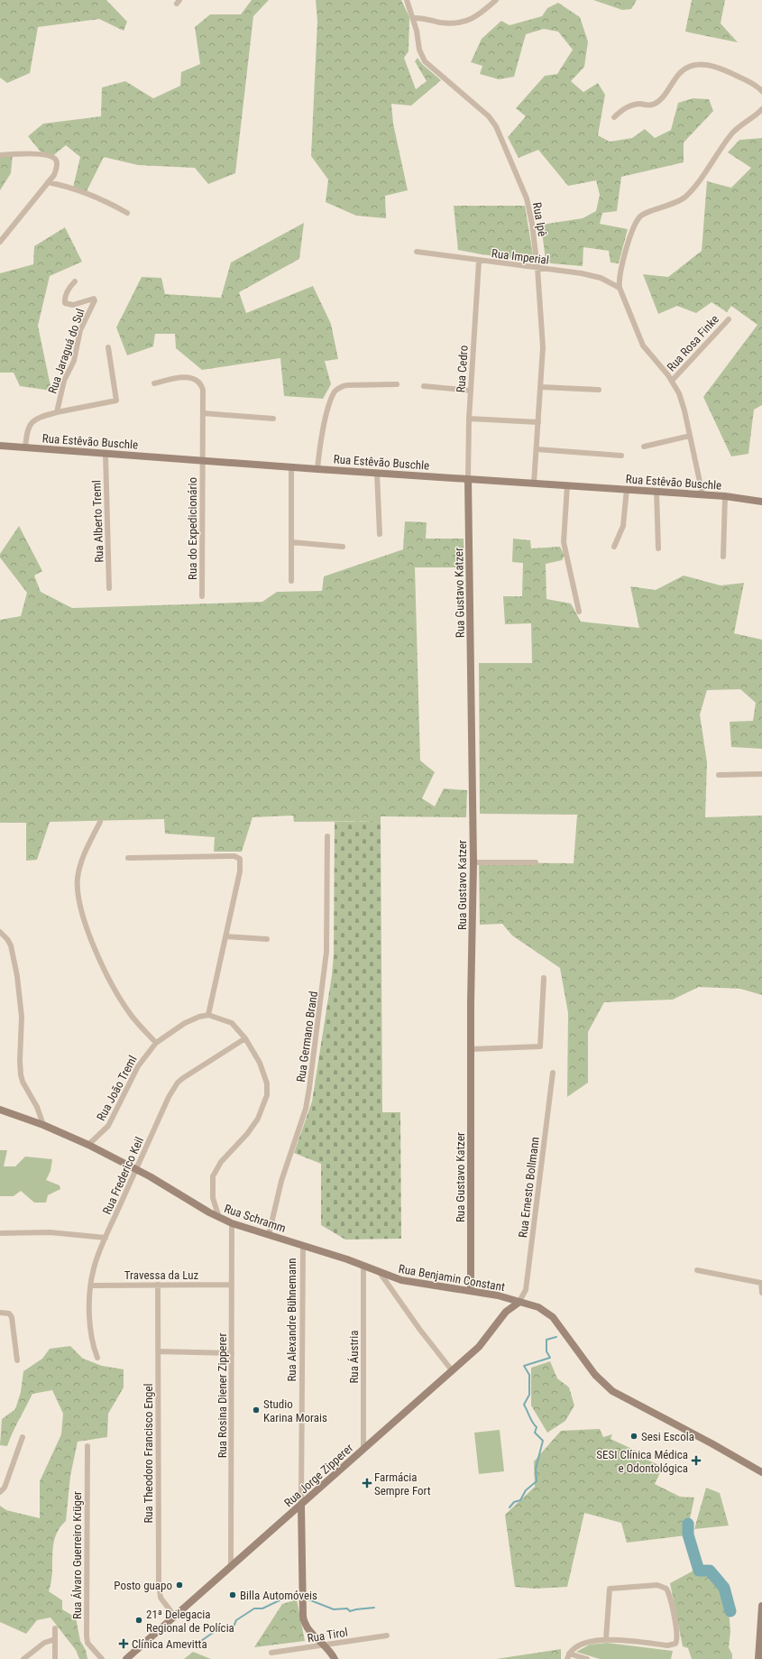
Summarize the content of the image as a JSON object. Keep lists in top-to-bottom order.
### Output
{
  "streets": {
    "street": [
      "Rua Ipê",
      "Rua Imperial",
      "Rua Rosa Finke",
      "Rua Jaraguá do Sul",
      "Rua Cedro",
      "Rua Estêvão Buschle",
      "Rua Alberto Treml",
      "Rua do Expedicionário",
      "Rua Gustavo Katzer",
      "Rua Germano Brand",
      "Rua João Treml",
      "Rua Frederico Keil",
      "Rua Ernesto Bollmann",
      "Rua Schramm",
      "Travessa da Luz",
      "Rua Benjamin Constant",
      "Rua Alexandre Bühnemann",
      "Rua Áustria",
      "Rua Rosina Diener Zipperer",
      "Rua Theodoro Francisco Engel",
      "Rua Jorge Zipperer",
      "Rua Álvaro Guerreiro Krüger",
      "Rua Tirol"
    ]
  },
  "crossings": [
    ["Rua Ipê", "Rua Imperial"],
    ["Rua Ipê", "Rua Estêvão Buschle"],
    ["Rua Imperial", "Rua Cedro"],
    ["Rua Jaraguá do Sul", "Rua Estêvão Buschle"],
    ["Rua Cedro", "Rua Estêvão Buschle"],
    ["Rua Cedro", "Rua Gustavo Katzer"],
    ["Rua Estêvão Buschle", "Rua Alberto Treml"],
    ["Rua Estêvão Buschle", "Rua do Expedicionário"],
    ["Rua Estêvão Buschle", "Rua Gustavo Katzer"],
    ["Rua Gustavo Katzer", "Rua Benjamin Constant"],
    ["Rua Germano Brand", "Rua Schramm"],
    ["Rua João Treml", "Rua Schramm"],
    ["Rua Frederico Keil", "Rua Schramm"],
    ["Rua Frederico Keil", "Travessa da Luz"],
    ["Rua Ernesto Bollmann", "Rua Benjamin Constant"],
    ["Rua Ernesto Bollmann", "Rua Jorge Zipperer"],
    ["Rua Schramm", "Rua Benjamin Constant"],
    ["Rua Schramm", "Rua Alexandre Bühnemann"],
    ["Rua Schramm", "Rua Áustria"],
    ["Rua Schramm", "Rua Rosina Diener Zipperer"],
    ["Rua Schramm", "Rua Jorge Zipperer"],
    ["Travessa da Luz", "Rua Rosina Diener Zipperer"],
    ["Travessa da Luz", "Rua Theodoro Francisco Engel"],
    ["Rua Benjamin Constant", "Rua Jorge Zipperer"],
    ["Rua Alexandre Bühnemann", "Rua Jorge Zipperer"],
    ["Rua Alexandre Bühnemann", "Rua Tirol"],
    ["Rua Áustria", "Rua Jorge Zipperer"],
    ["Rua Rosina Diener Zipperer", "Rua Jorge Zipperer"],
    ["Rua Theodoro Francisco Engel", "Rua Jorge Zipperer"]
  ],
  "places": {
    "other": [
      "Studio Karina Morais",
      "Sesi Escola",
      "Posto guapo",
      "Billa Automóveis",
      "21ª Delegacia Regional de Polícia"
    ],
    "health": ["SESI Clínica Médica e Odontológica", "Farmácia Sempre Fort", "Clínica Amevitta"]
  }
}
